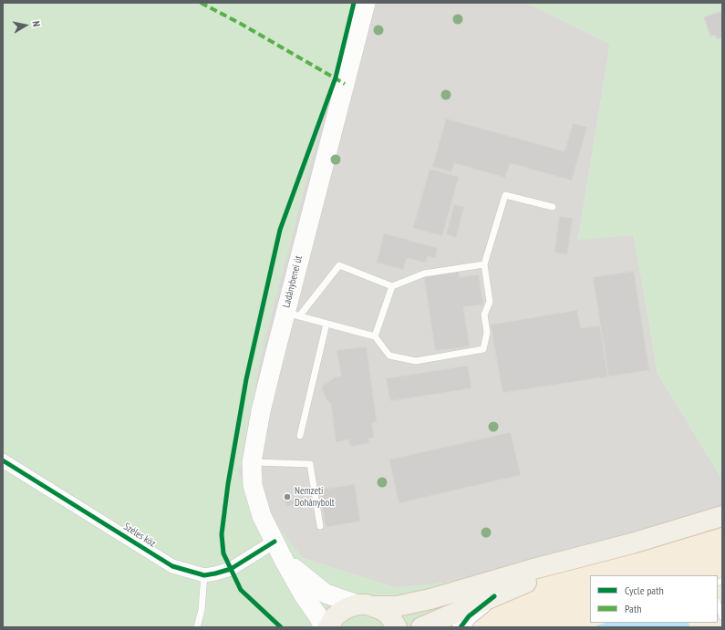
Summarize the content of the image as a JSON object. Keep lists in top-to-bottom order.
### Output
{
  "streets": {
    "main road": ["Ladánybenei út"],
    "street": ["Széles köz"]
  },
  "crossings": [
    ["Ladánybenei út", "Széles köz"]
  ],
  "places": ["Nemzeti Dohánybolt"],
  "legend": ["Cycle path", "Path"],
  "north": "right"
}
